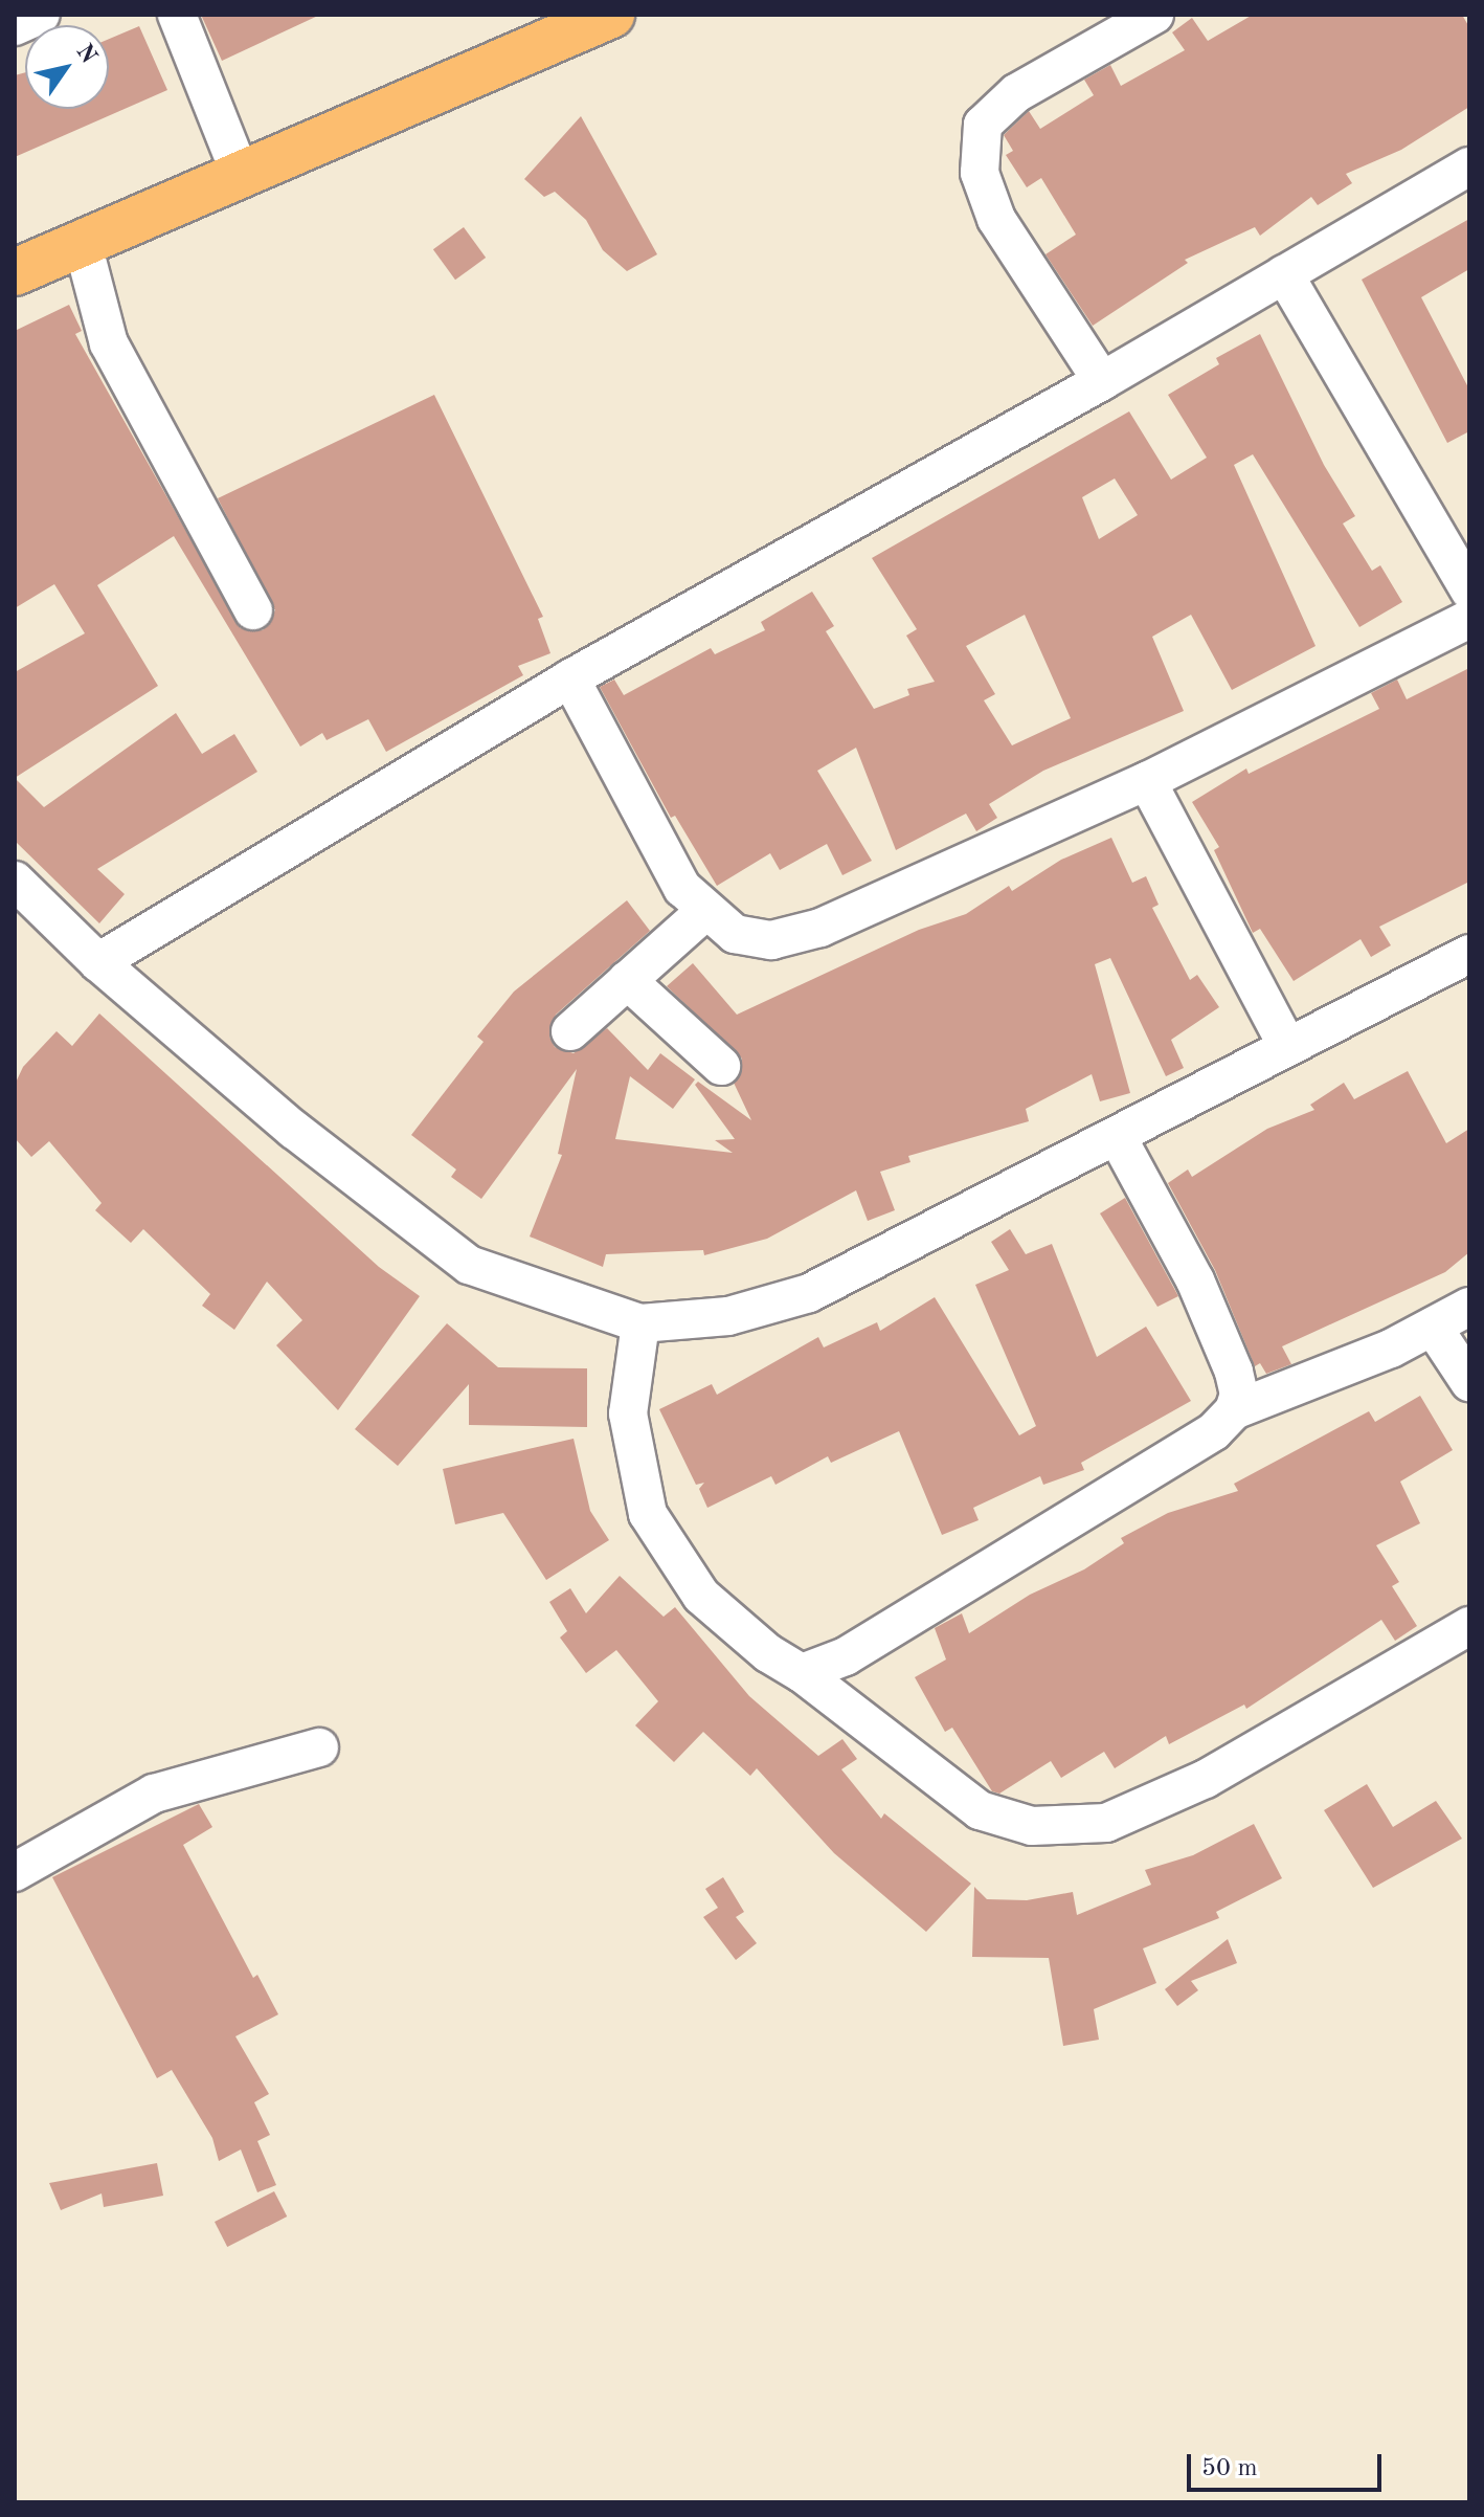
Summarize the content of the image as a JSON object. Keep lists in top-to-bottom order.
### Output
{
  "scale_bar": "50 m",
  "north": "top right"
}
